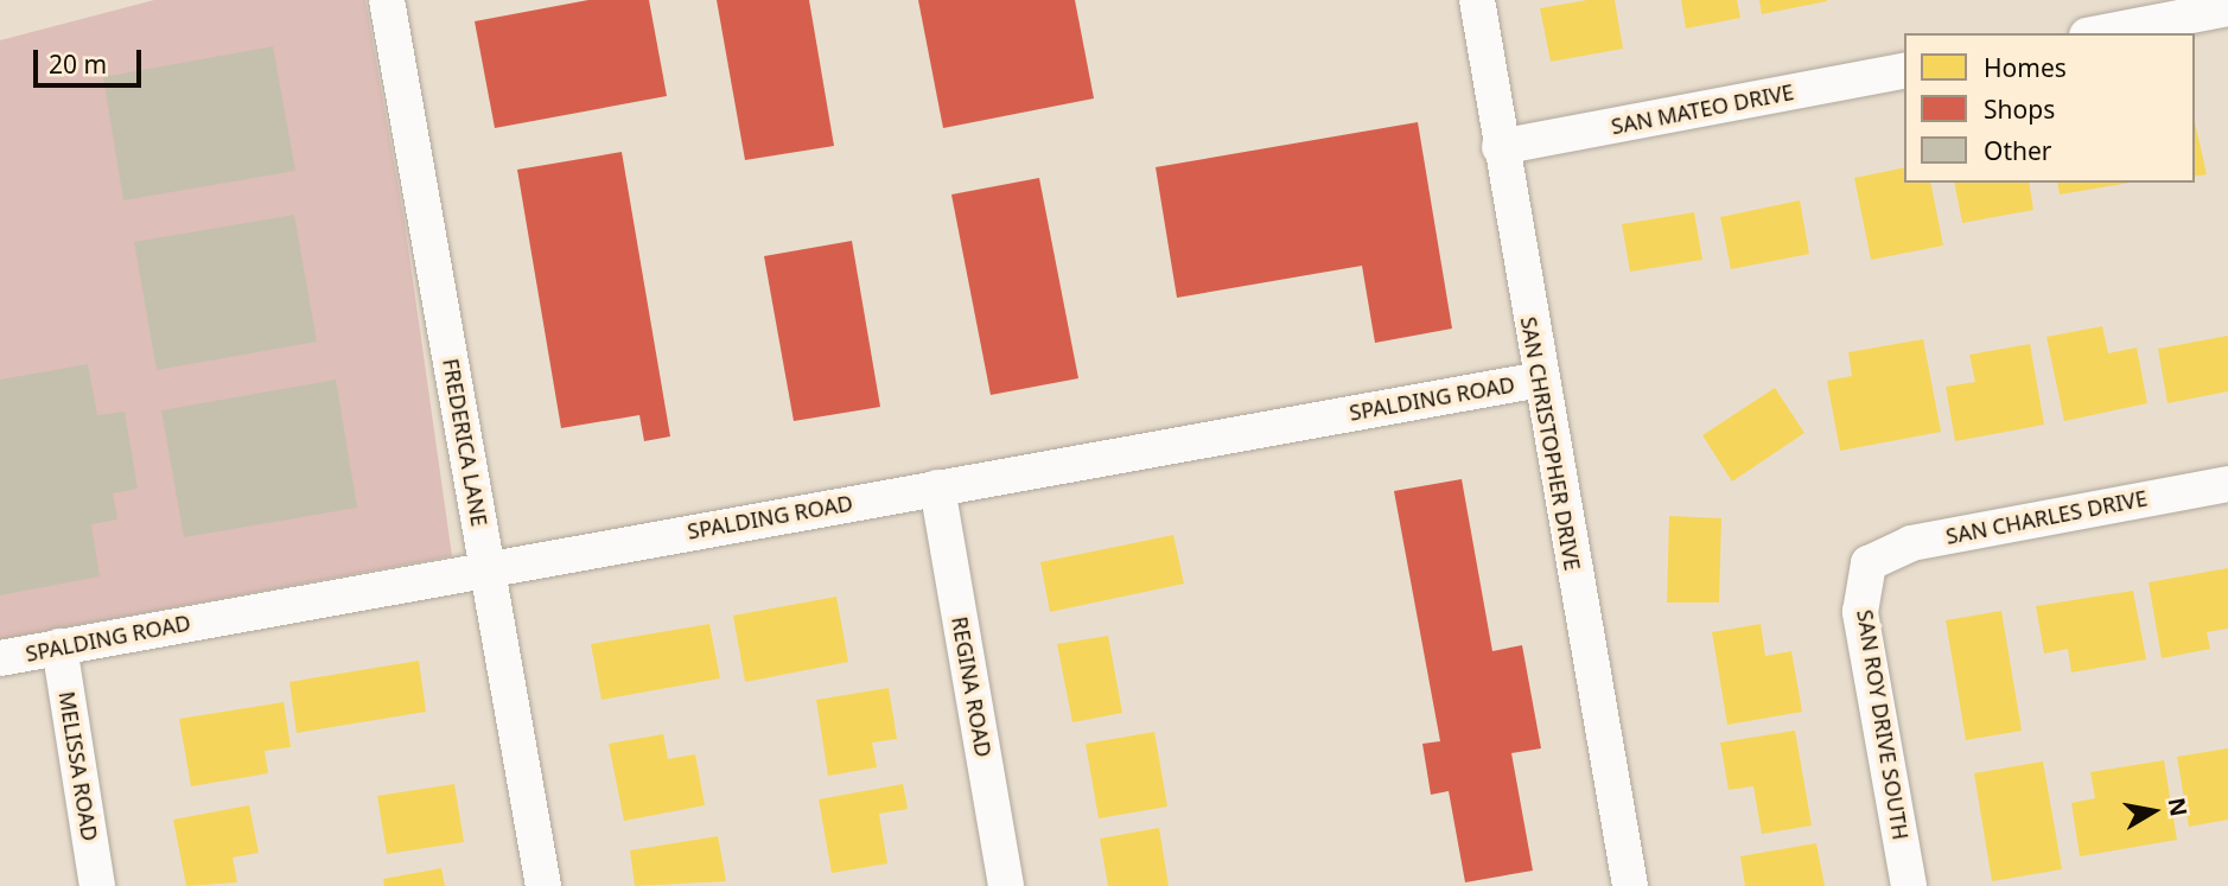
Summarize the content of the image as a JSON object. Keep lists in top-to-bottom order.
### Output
{
  "streets": {
    "street": [
      "SAN MATEO DRIVE",
      "SPALDING ROAD",
      "FREDERICA LANE",
      "SAN CHRISTOPHER DRIVE",
      "SAN CHARLES DRIVE",
      "REGINA ROAD",
      "SAN ROY DRIVE SOUTH",
      "MELISSA ROAD"
    ]
  },
  "crossings": [
    ["SAN MATEO DRIVE", "SAN CHRISTOPHER DRIVE"],
    ["SPALDING ROAD", "FREDERICA LANE"],
    ["SPALDING ROAD", "SAN CHRISTOPHER DRIVE"],
    ["SPALDING ROAD", "REGINA ROAD"],
    ["SPALDING ROAD", "MELISSA ROAD"],
    ["SAN CHARLES DRIVE", "SAN ROY DRIVE SOUTH"]
  ],
  "legend": ["Homes", "Shops", "Other"],
  "scale_bar": "20 m",
  "north": "right"
}
